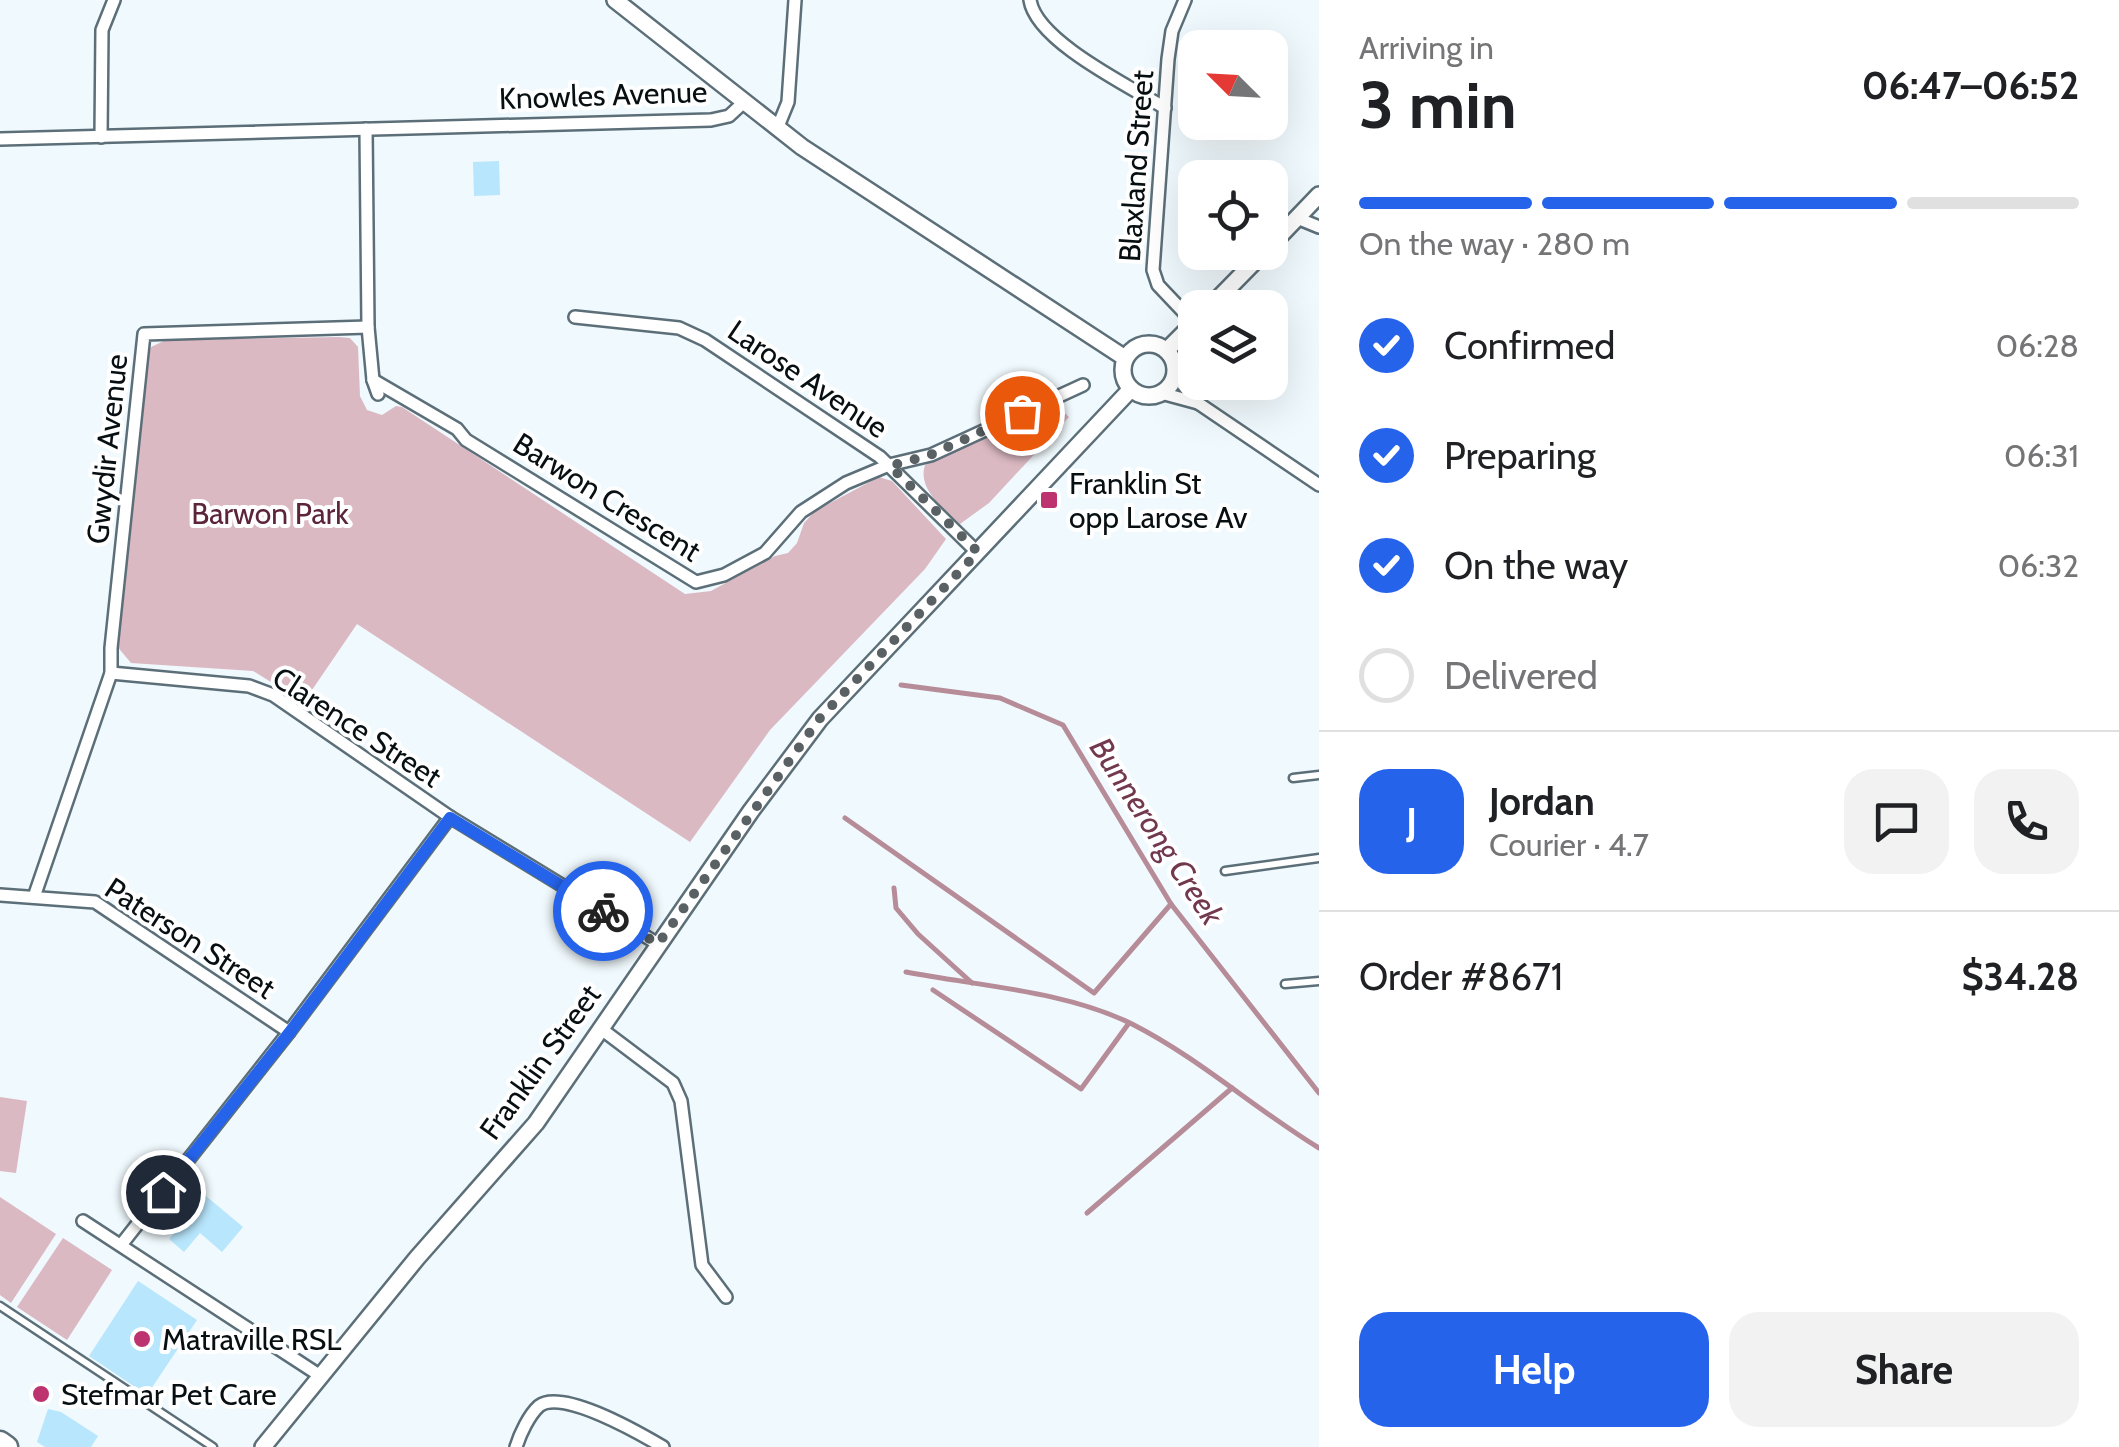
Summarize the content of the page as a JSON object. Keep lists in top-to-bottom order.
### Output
{
  "streets": {
    "street": [
      "Knowles Avenue",
      "Blaxland Street",
      "Larose Avenue",
      "Gwydir Avenue",
      "Barwon Crescent",
      "Clarence Street",
      "Paterson Street",
      "Franklin Street"
    ]
  },
  "crossings": [
    ["Knowles Avenue", "Franklin Street"],
    ["Larose Avenue", "Barwon Crescent"],
    ["Larose Avenue", "Franklin Street"],
    ["Gwydir Avenue", "Clarence Street"],
    ["Clarence Street", "Franklin Street"]
  ],
  "water": ["Bunnerong Creek"],
  "parks": ["Barwon Park"],
  "places": {
    "transit": ["Franklin St opp Larose Av"],
    "other": ["Matraville RSL", "Stefmar Pet Care"]
  },
  "north": "top left",
  "page": {
    "heading": ["3 min", "Arriving in", "06:47–06:52"],
    "panel": [
      "Jordan",
      "Courier · 4.7",
      "Order #8671",
      "$34.28"
    ],
    "bar": "On the way · 280 m",
    "list": [
      ["Confirmed", "06:28"],
      ["Preparing", "06:31"],
      ["On the way", "06:32"],
      "Delivered"
    ],
    "round": "J",
    "buttons": ["Help", "Share"]
  }
}
